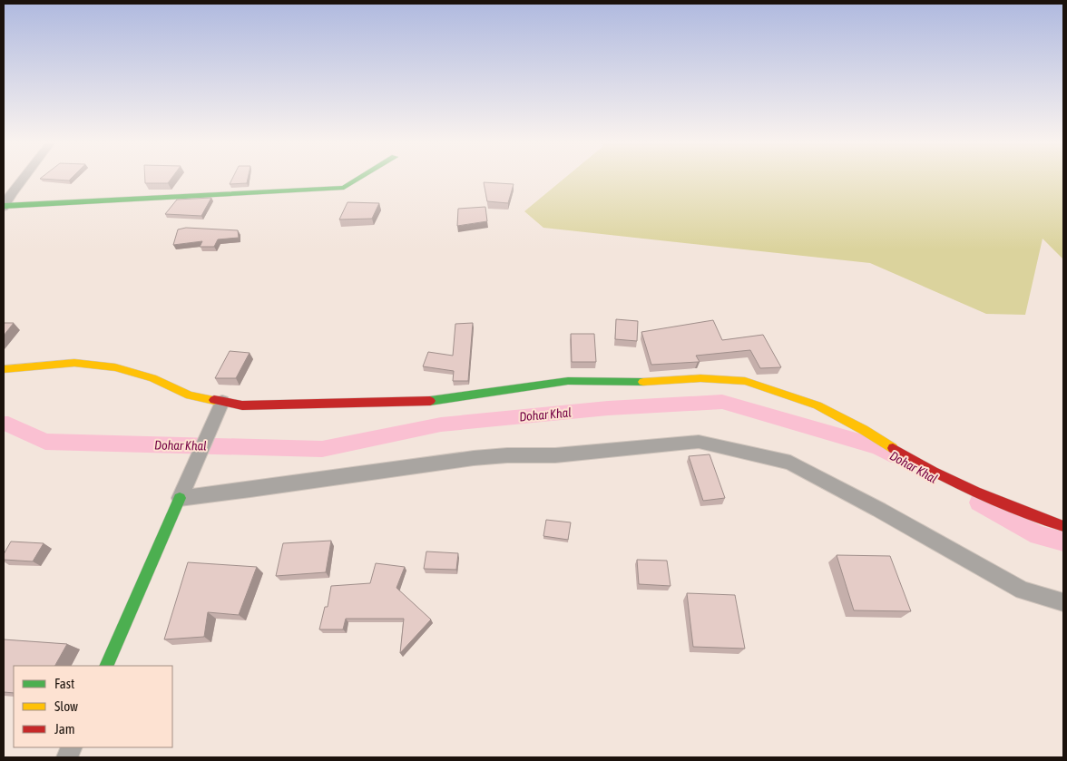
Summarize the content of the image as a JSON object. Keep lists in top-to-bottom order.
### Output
{
  "water": ["Dohar Khal"],
  "legend": ["Fast", "Slow", "Jam"]
}
